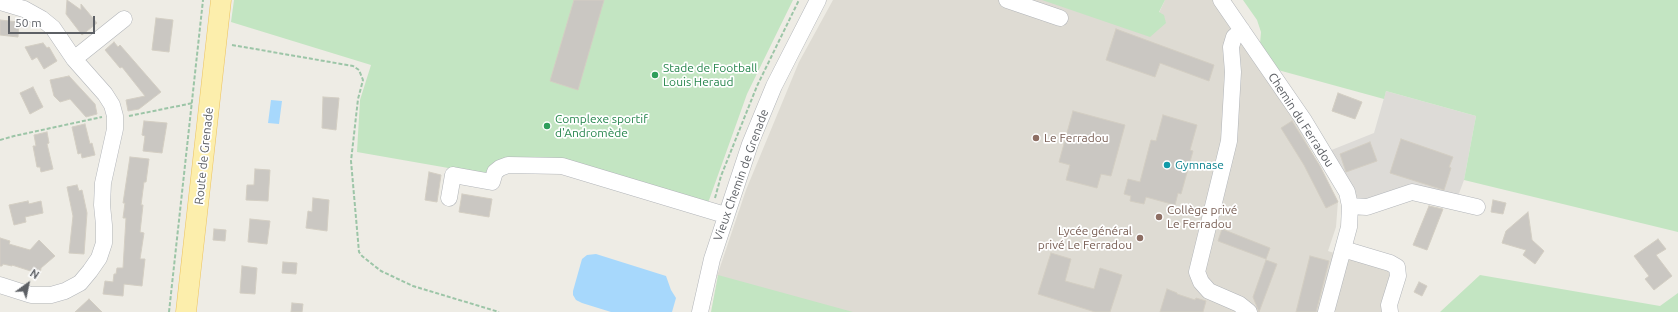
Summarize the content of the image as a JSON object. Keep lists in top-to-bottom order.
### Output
{
  "streets": {
    "main road": ["Route de Grenade"],
    "street": ["Chemin du Ferradou", "Vieux Chemin de Grenade"]
  },
  "places": [
    "Stade de Football Louis Heraud",
    "Complexe sportif d'Andromède",
    "Le Ferradou",
    "Gymnase",
    "Collège privé Le Ferradou",
    "Lycée général privé Le Ferradou"
  ],
  "scale_bar": "50 m",
  "north": "top right"
}
